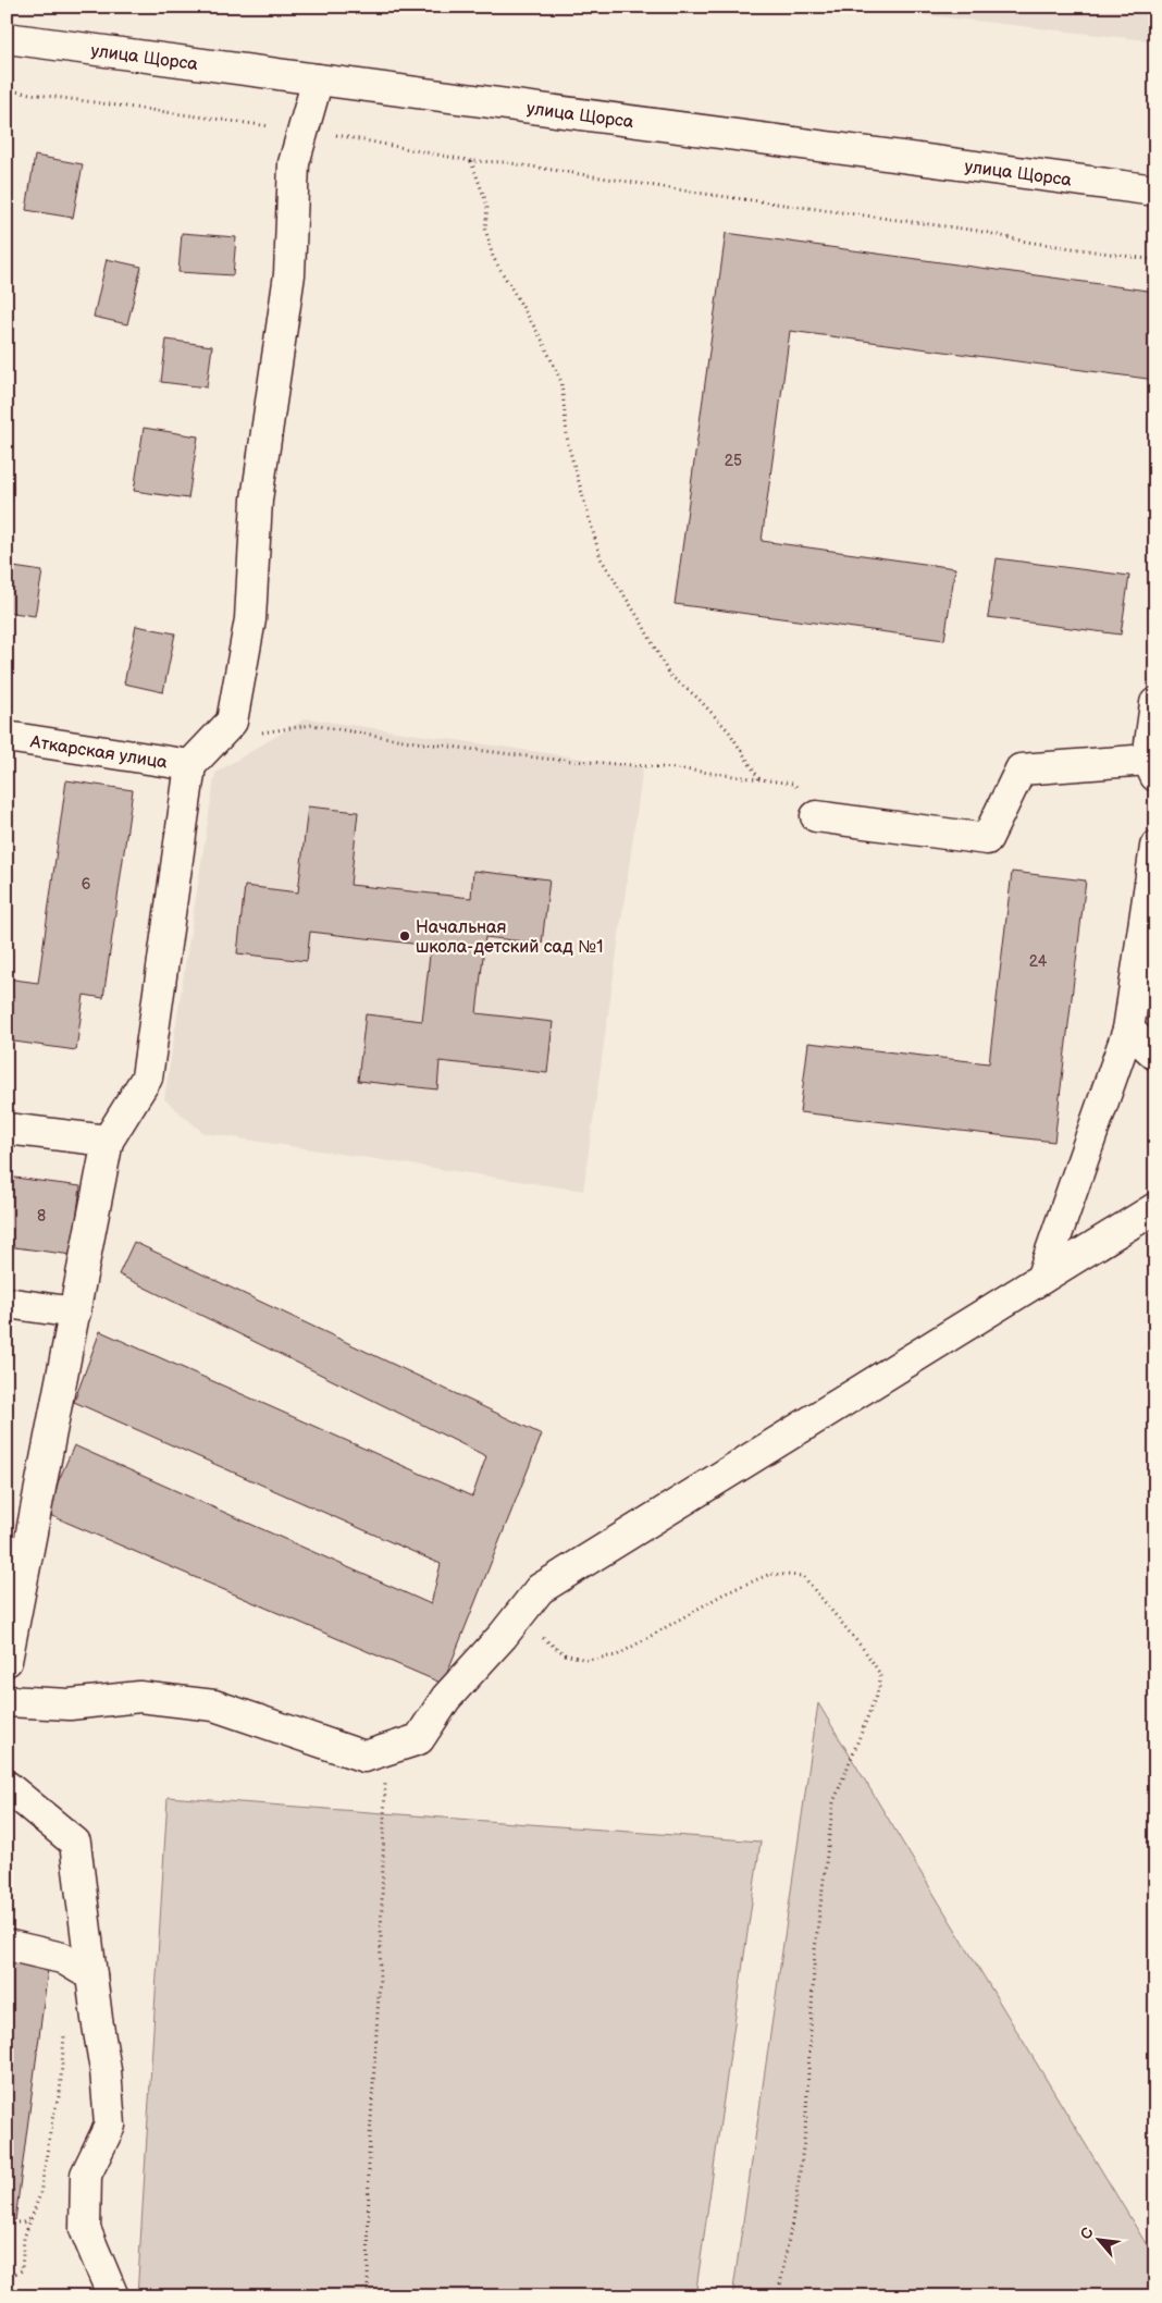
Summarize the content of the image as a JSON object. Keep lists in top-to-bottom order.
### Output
{
  "streets": {
    "street": ["улица Щорса", "Аткарская улица"]
  },
  "places": ["Начальная школа-детский сад №1"],
  "house_numbers": [
    "25",
    "6",
    "24",
    "8"
  ],
  "north": "top left"
}
